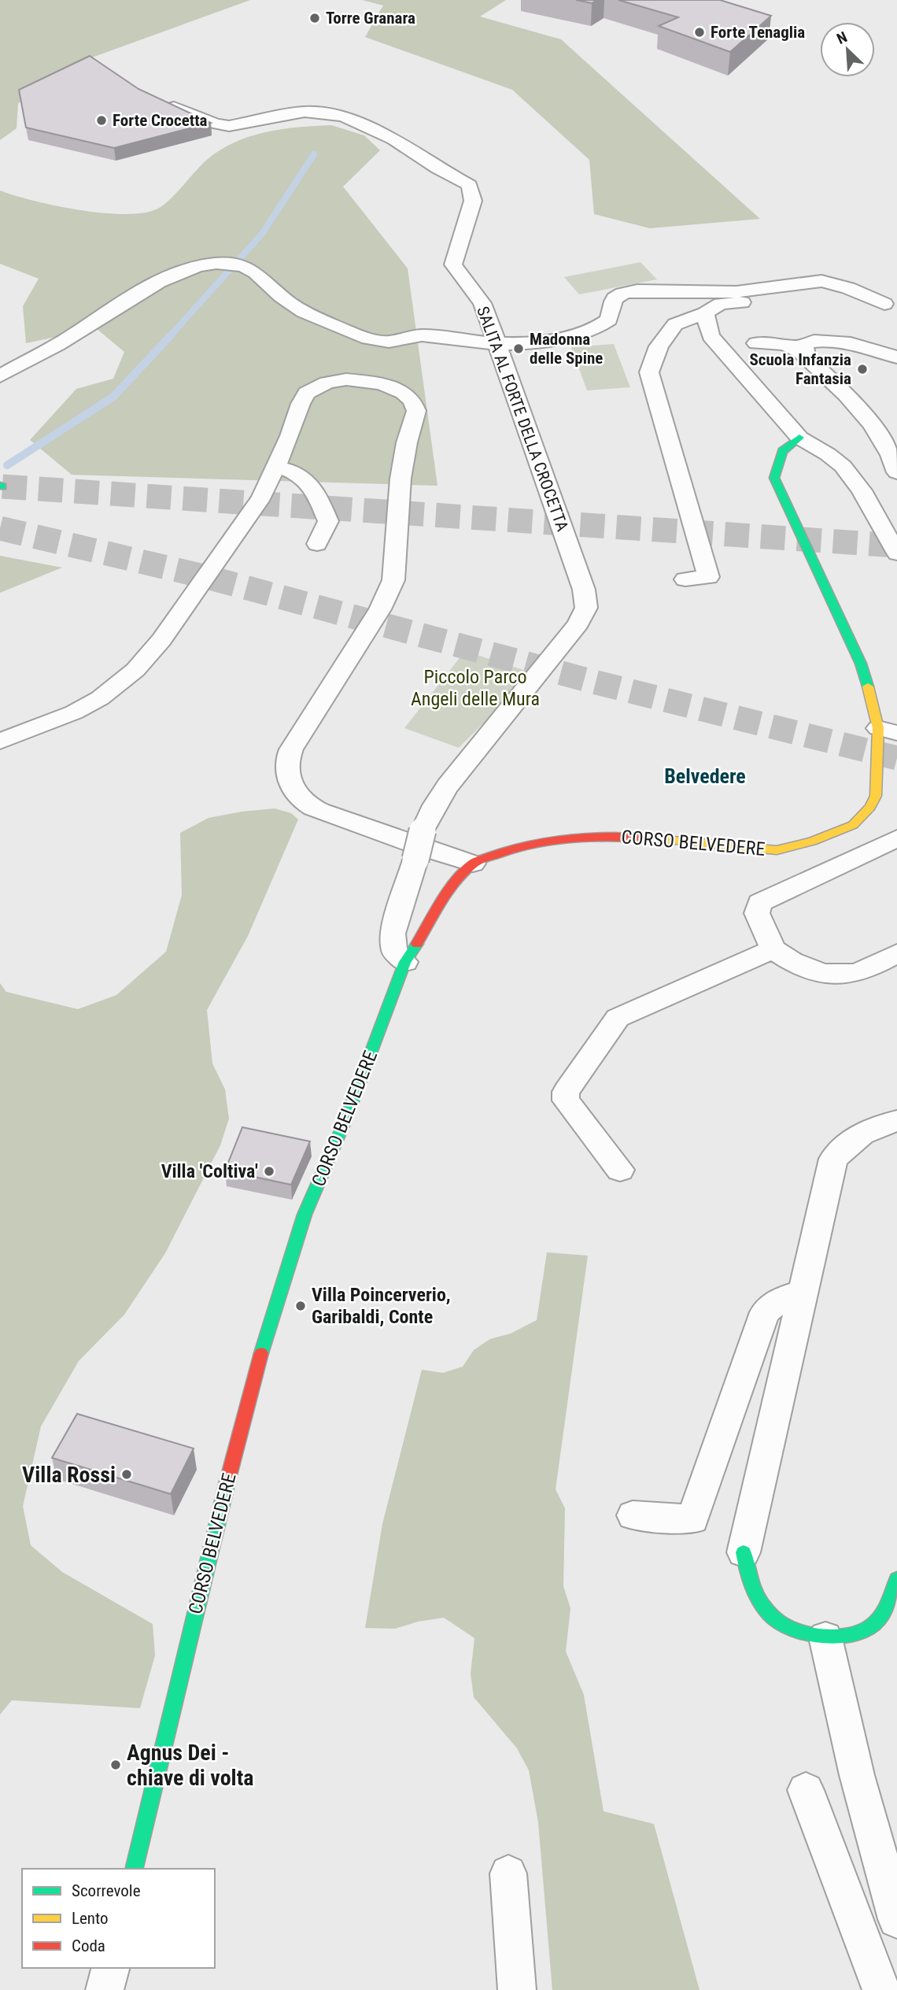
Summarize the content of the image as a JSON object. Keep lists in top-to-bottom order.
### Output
{
  "streets": {
    "street": ["SALITA AL FORTE DELLA CROCETTA", "CORSO BELVEDERE"]
  },
  "crossings": [
    ["SALITA AL FORTE DELLA CROCETTA", "CORSO BELVEDERE"]
  ],
  "districts": ["Belvedere"],
  "parks": ["Piccolo Parco Angeli delle Mura"],
  "places": [
    "Torre Granara",
    "Forte Tenaglia",
    "Forte Crocetta",
    "Madonna delle Spine",
    "Scuola Infanzia Fantasia",
    "Villa 'Coltiva'",
    "Villa Poincerverio, Garibaldi, Conte",
    "Villa Rossi",
    "Agnus Dei - chiave di volta"
  ],
  "legend": ["Scorrevole", "Lento", "Coda"],
  "north": "top left"
}
